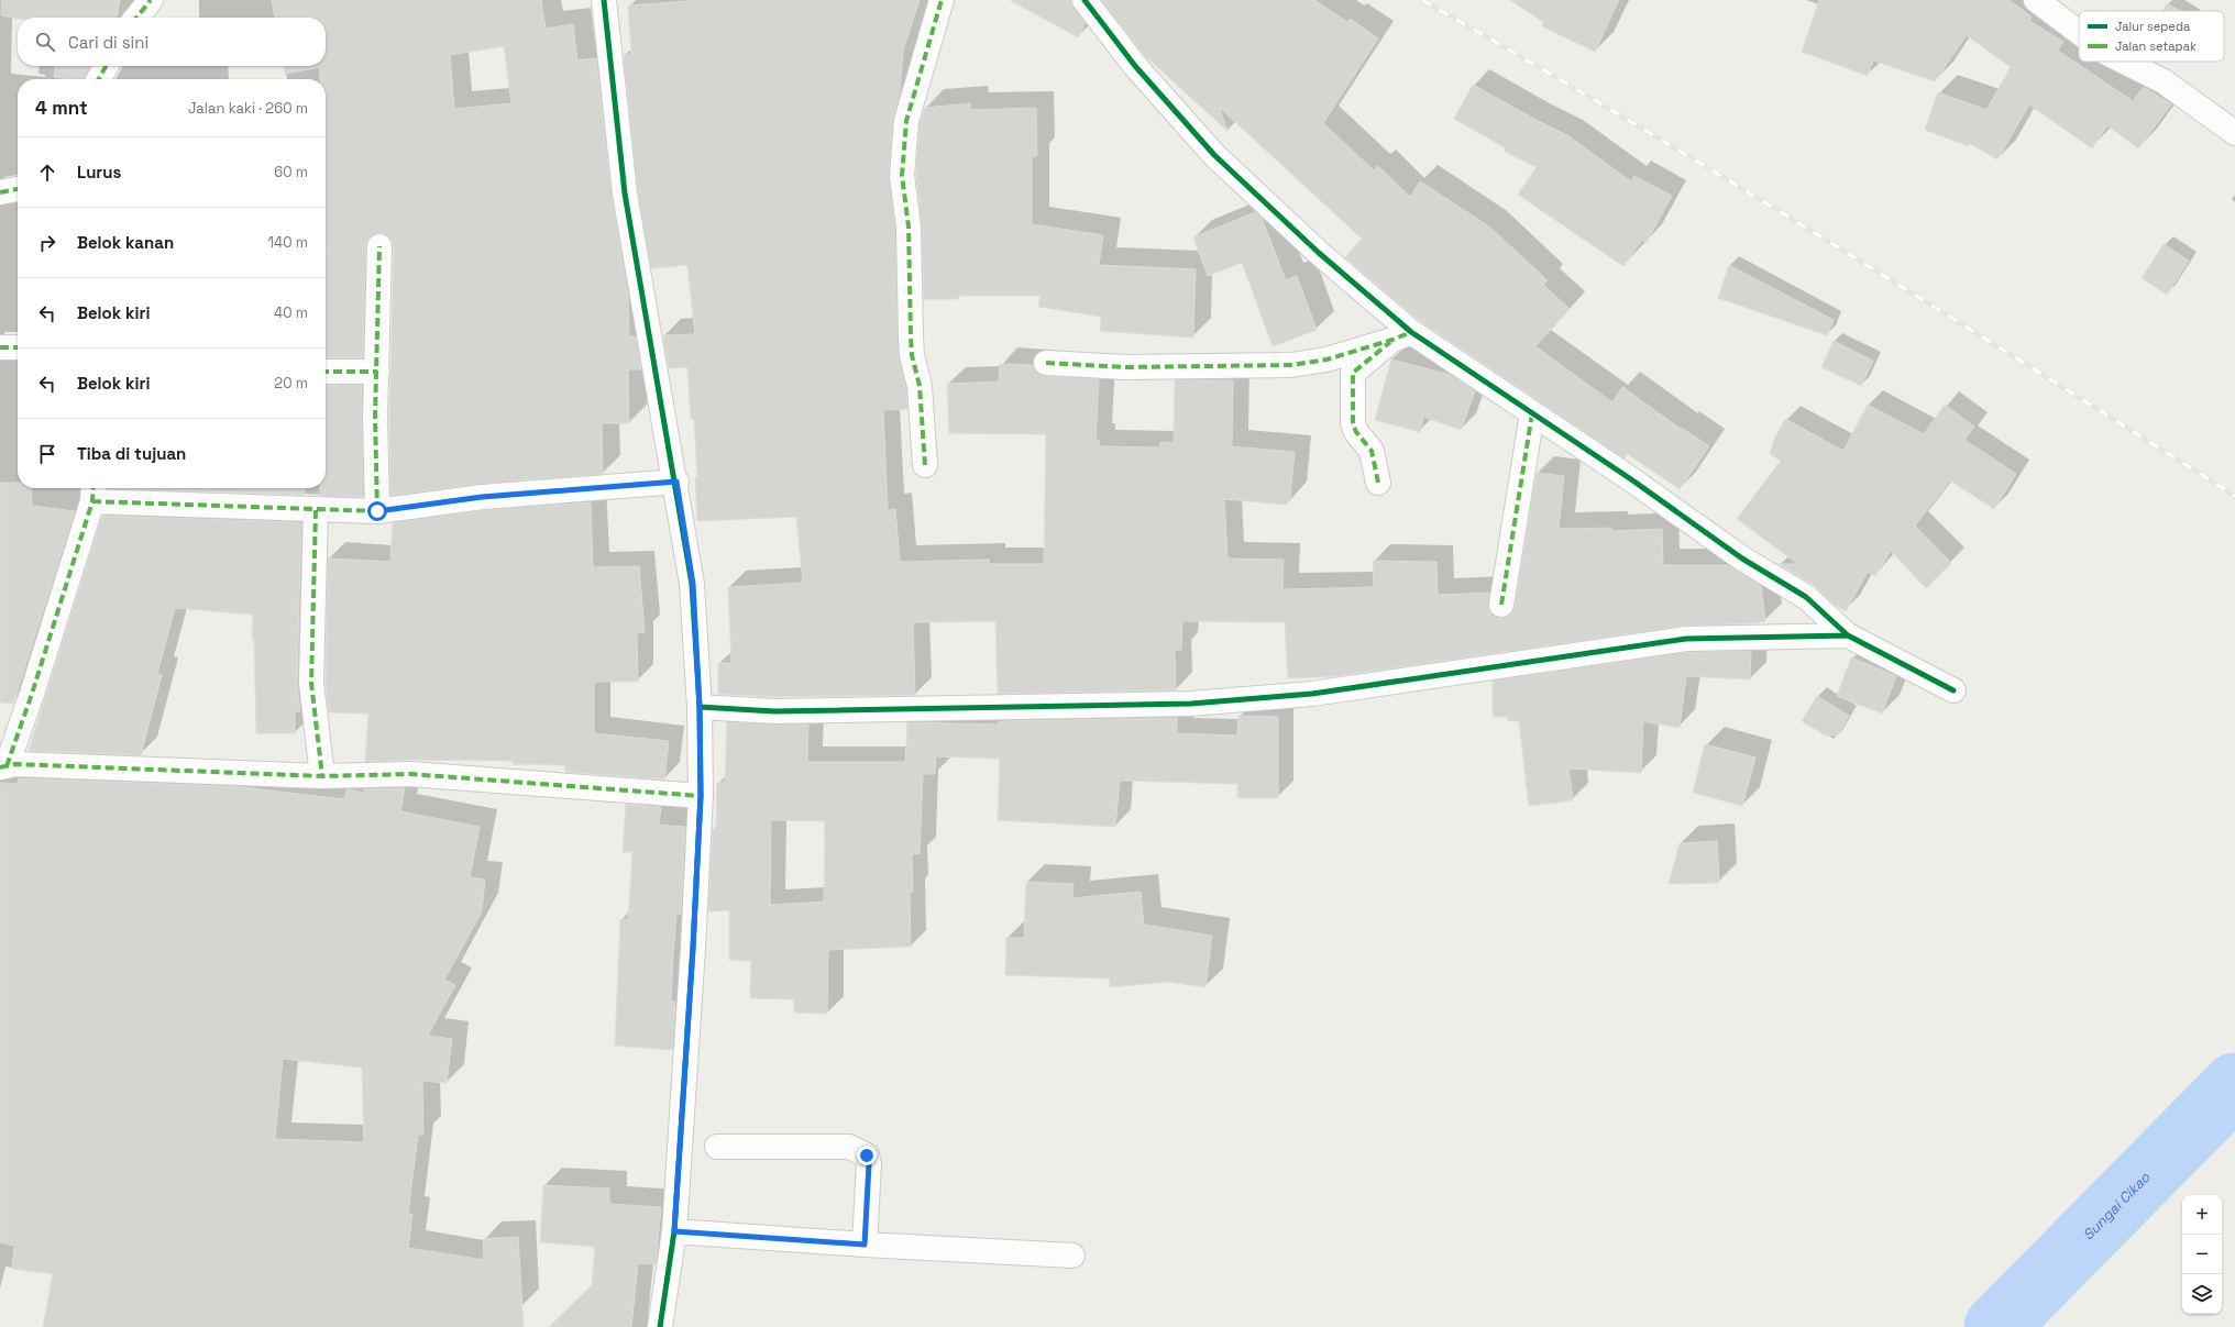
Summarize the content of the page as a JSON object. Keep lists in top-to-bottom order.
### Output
{
  "water": ["Sungai Cikao"],
  "legend": ["Jalur sepeda", "Jalan setapak"],
  "page": {
    "search": "Cari di sini",
    "heading": ["4 mnt", "Jalan kaki · 260 m"],
    "list": [
      ["Lurus", "60 m"],
      ["Belok kanan", "140 m"],
      ["Belok kiri", "40 m"],
      ["Belok kiri", "20 m"],
      "Tiba di tujuan"
    ],
    "map_buttons": ["+", "−"]
  }
}
